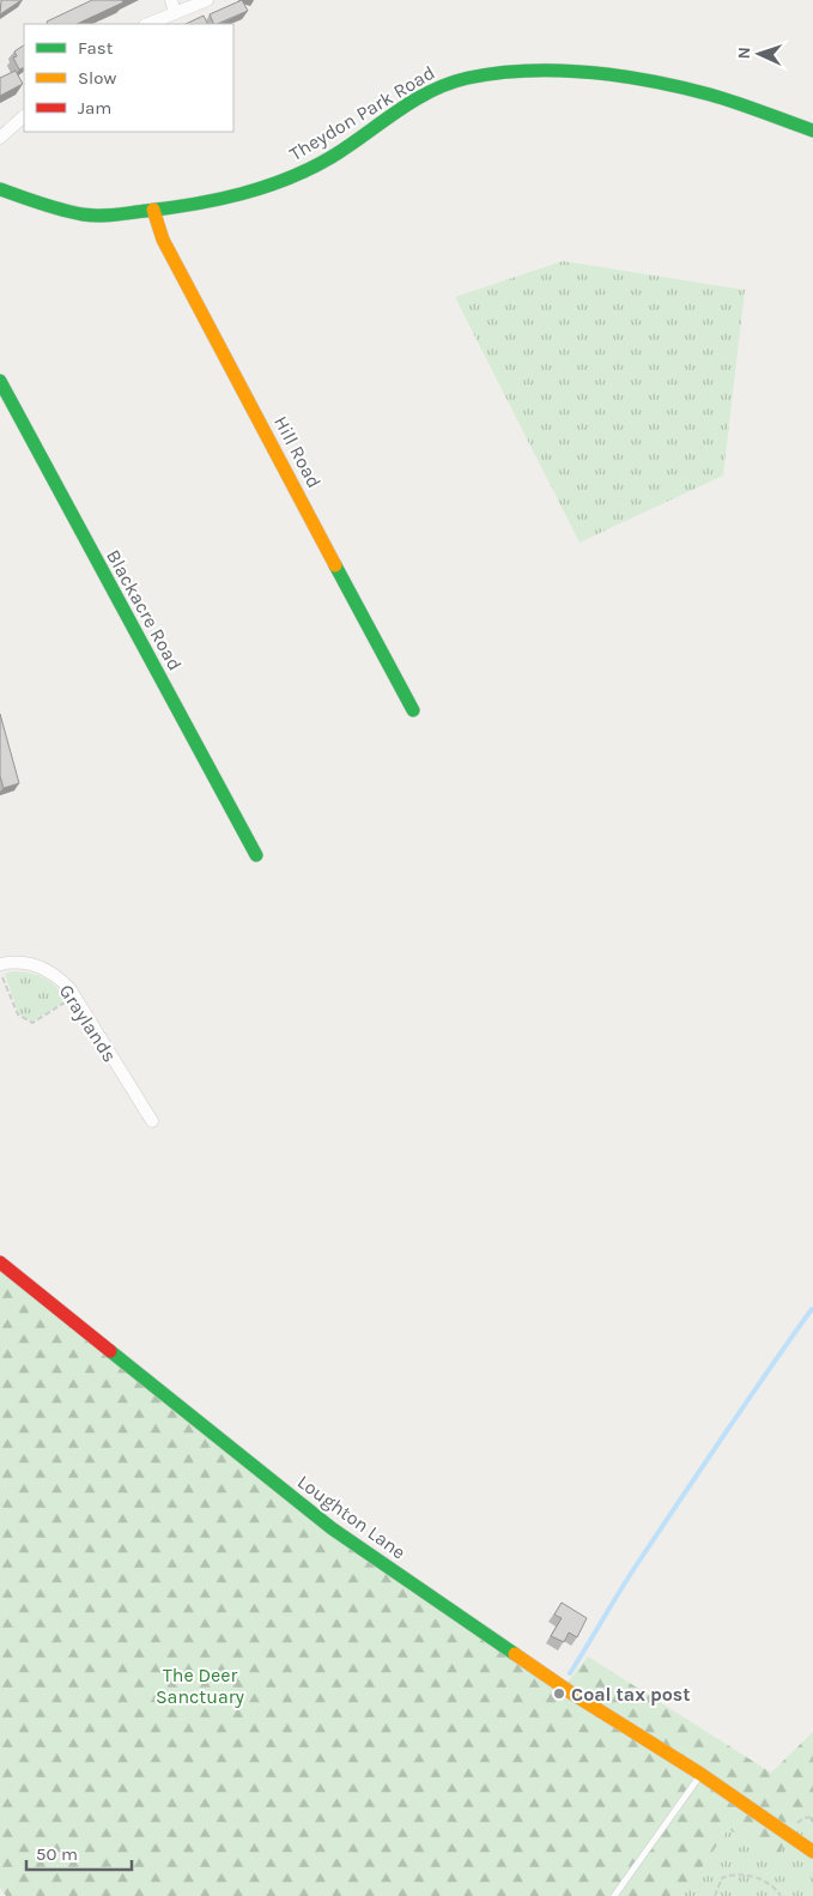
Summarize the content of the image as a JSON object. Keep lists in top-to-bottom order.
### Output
{
  "streets": {
    "street": [
      "Theydon Park Road",
      "Hill Road",
      "Blackacre Road",
      "Graylands",
      "Loughton Lane"
    ]
  },
  "crossings": [
    ["Theydon Park Road", "Hill Road"]
  ],
  "parks": ["The Deer Sanctuary"],
  "places": ["Coal tax post"],
  "legend": ["Fast", "Slow", "Jam"],
  "scale_bar": "50 m",
  "north": "left"
}
